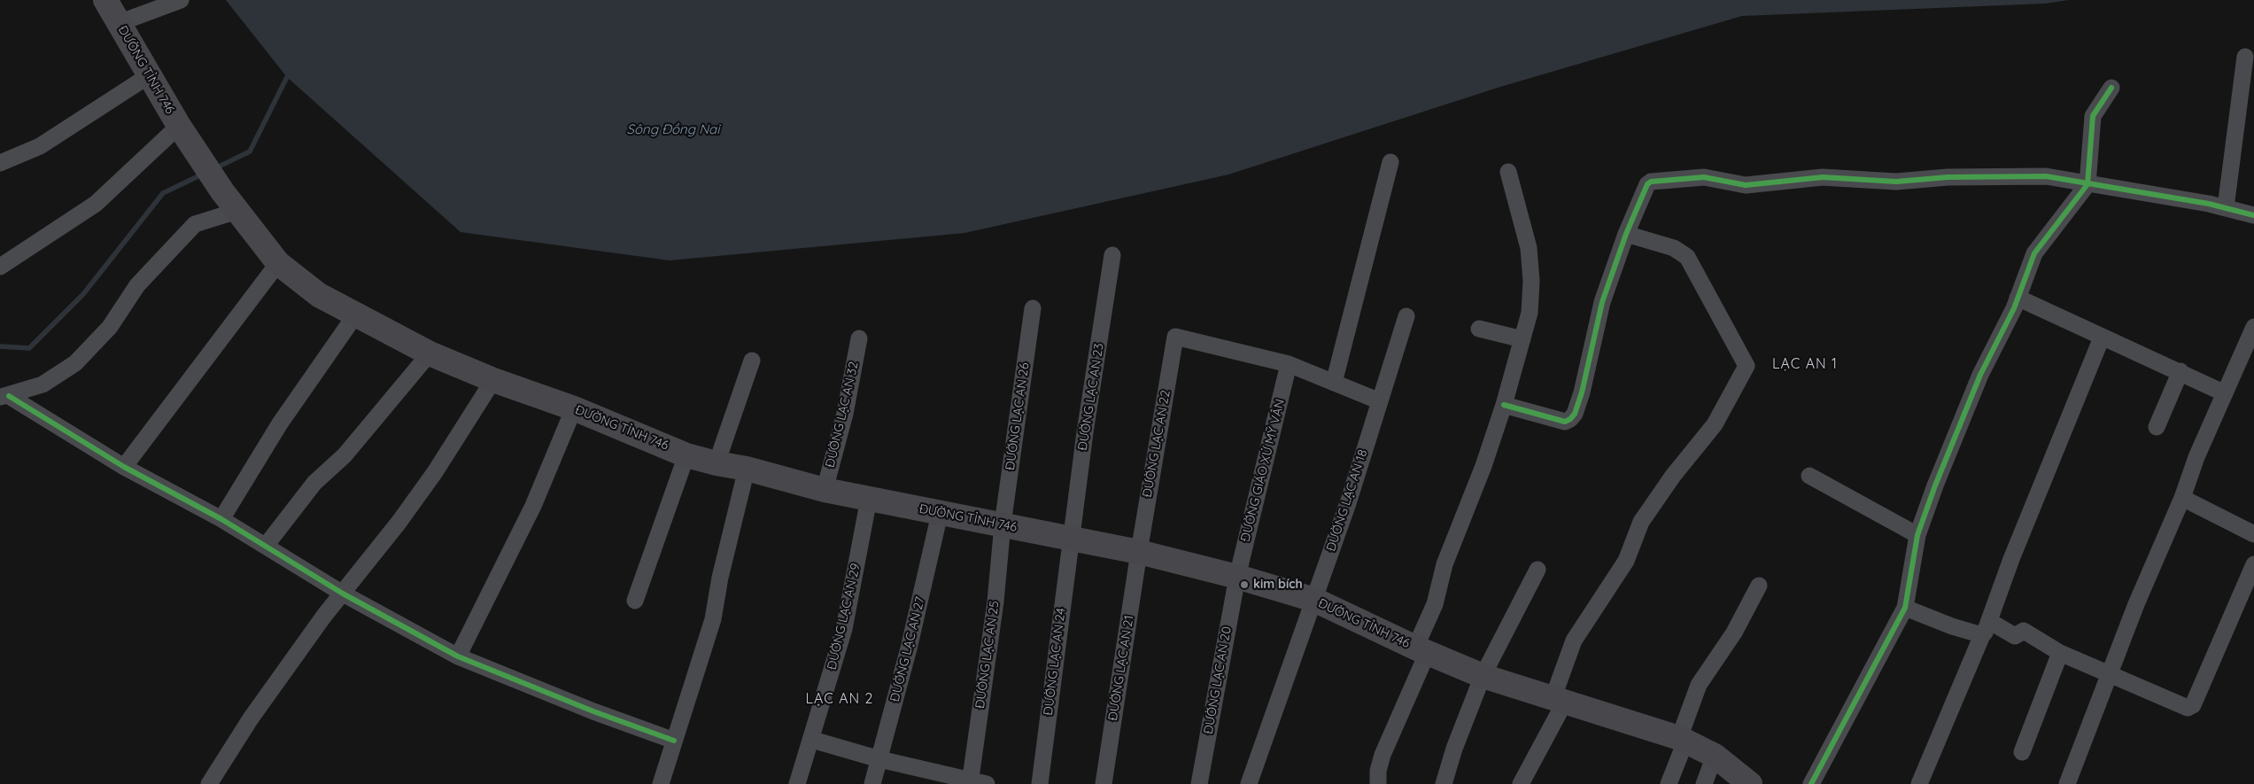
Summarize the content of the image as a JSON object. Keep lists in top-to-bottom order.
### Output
{
  "streets": {
    "main road": ["ĐƯỜNG TỈNH 746"],
    "street": [
      "ĐƯỜNG LẠC AN 23",
      "ĐƯỜNG LẠC AN 32",
      "ĐƯỜNG LẠC AN 26",
      "ĐƯỜNG LẠC AN 22",
      "ĐƯỜNG GIÁO XỨ MỸ VÂN",
      "ĐƯỜNG LẠC AN 18",
      "ĐƯỜNG LẠC AN 29",
      "ĐƯỜNG LẠC AN 27",
      "ĐƯỜNG LẠC AN 25",
      "ĐƯỜNG LẠC AN 24",
      "ĐƯỜNG LẠC AN 21",
      "ĐƯỜNG LẠC AN 20"
    ]
  },
  "crossings": [
    ["ĐƯỜNG TỈNH 746", "ĐƯỜNG LẠC AN 23"],
    ["ĐƯỜNG TỈNH 746", "ĐƯỜNG LẠC AN 32"],
    ["ĐƯỜNG TỈNH 746", "ĐƯỜNG LẠC AN 26"],
    ["ĐƯỜNG TỈNH 746", "ĐƯỜNG LẠC AN 22"],
    ["ĐƯỜNG TỈNH 746", "ĐƯỜNG GIÁO XỨ MỸ VÂN"],
    ["ĐƯỜNG TỈNH 746", "ĐƯỜNG LẠC AN 18"],
    ["ĐƯỜNG TỈNH 746", "ĐƯỜNG LẠC AN 29"],
    ["ĐƯỜNG TỈNH 746", "ĐƯỜNG LẠC AN 27"],
    ["ĐƯỜNG TỈNH 746", "ĐƯỜNG LẠC AN 25"],
    ["ĐƯỜNG TỈNH 746", "ĐƯỜNG LẠC AN 24"],
    ["ĐƯỜNG TỈNH 746", "ĐƯỜNG LẠC AN 21"],
    ["ĐƯỜNG TỈNH 746", "ĐƯỜNG LẠC AN 20"],
    ["ĐƯỜNG LẠC AN 23", "ĐƯỜNG LẠC AN 24"],
    ["ĐƯỜNG LẠC AN 26", "ĐƯỜNG LẠC AN 25"],
    ["ĐƯỜNG LẠC AN 22", "ĐƯỜNG GIÁO XỨ MỸ VÂN"],
    ["ĐƯỜNG LẠC AN 22", "ĐƯỜNG LẠC AN 21"],
    ["ĐƯỜNG GIÁO XỨ MỸ VÂN", "ĐƯỜNG LẠC AN 20"]
  ],
  "districts": ["LẠC AN 1", "LẠC AN 2"],
  "water": ["Sông Đồng Nai"],
  "places": ["kim bích"]
}
